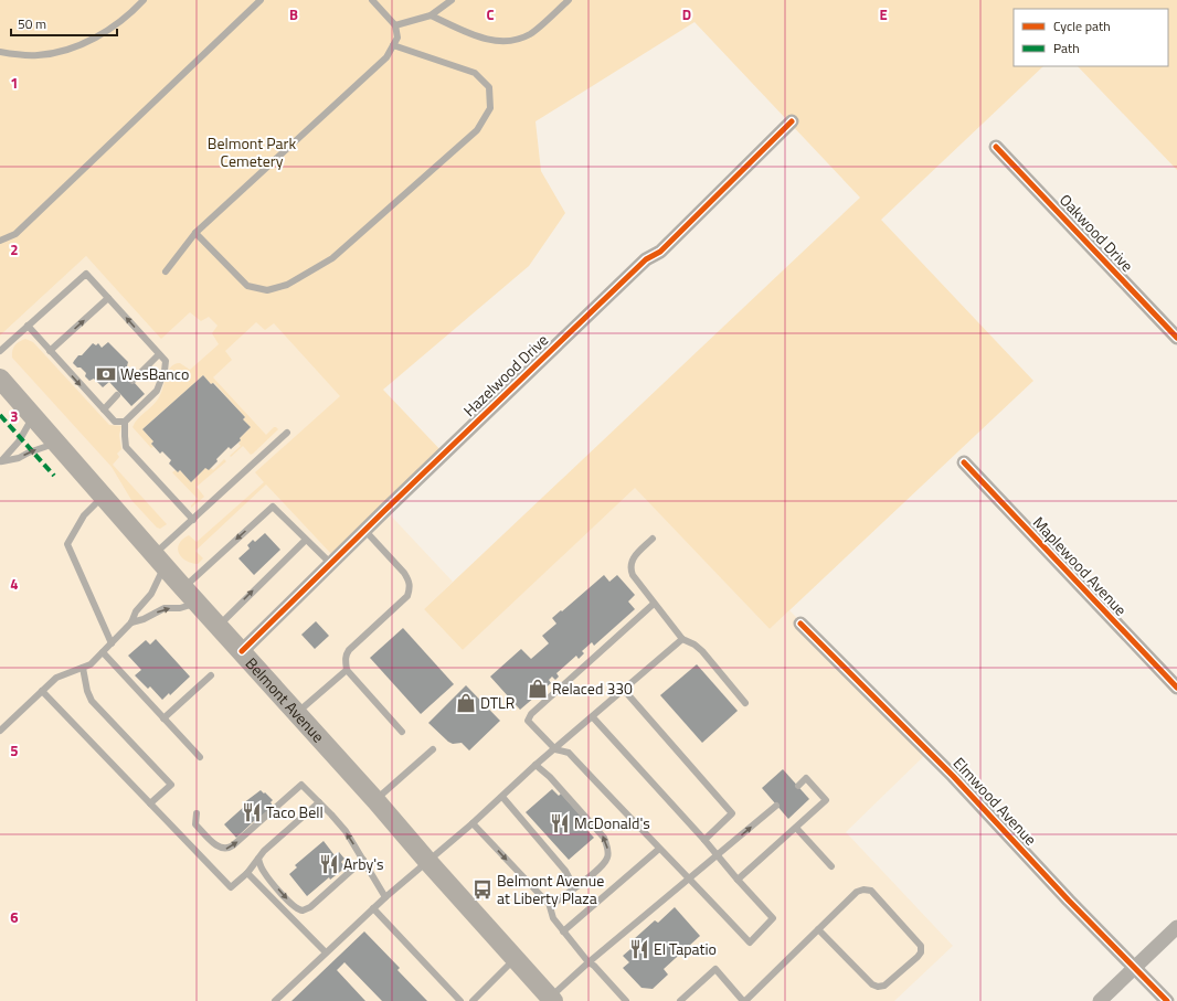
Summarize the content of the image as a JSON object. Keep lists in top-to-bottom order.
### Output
{
  "streets": {
    "main road": ["Belmont Avenue"],
    "street": [
      "Oakwood Drive",
      "Hazelwood Drive",
      "Maplewood Avenue",
      "Elmwood Avenue"
    ]
  },
  "crossings": [
    ["Hazelwood Drive", "Belmont Avenue"]
  ],
  "parks": ["Belmont Park Cemetery"],
  "places": {
    "bank": ["WesBanco"],
    "shop": ["Relaced 330", "DTLR"],
    "restaurant": [
      "Taco Bell",
      "McDonald's",
      "Arby's",
      "El Tapatio"
    ],
    "bus stop": ["Belmont Avenue at Liberty Plaza"]
  },
  "legend": ["Cycle path", "Path"],
  "scale_bar": "50 m",
  "grid": {
    "columns": [
      "B",
      "C",
      "D",
      "E"
    ],
    "rows": [
      "1",
      "2",
      "3",
      "4",
      "5",
      "6"
    ]
  }
}
